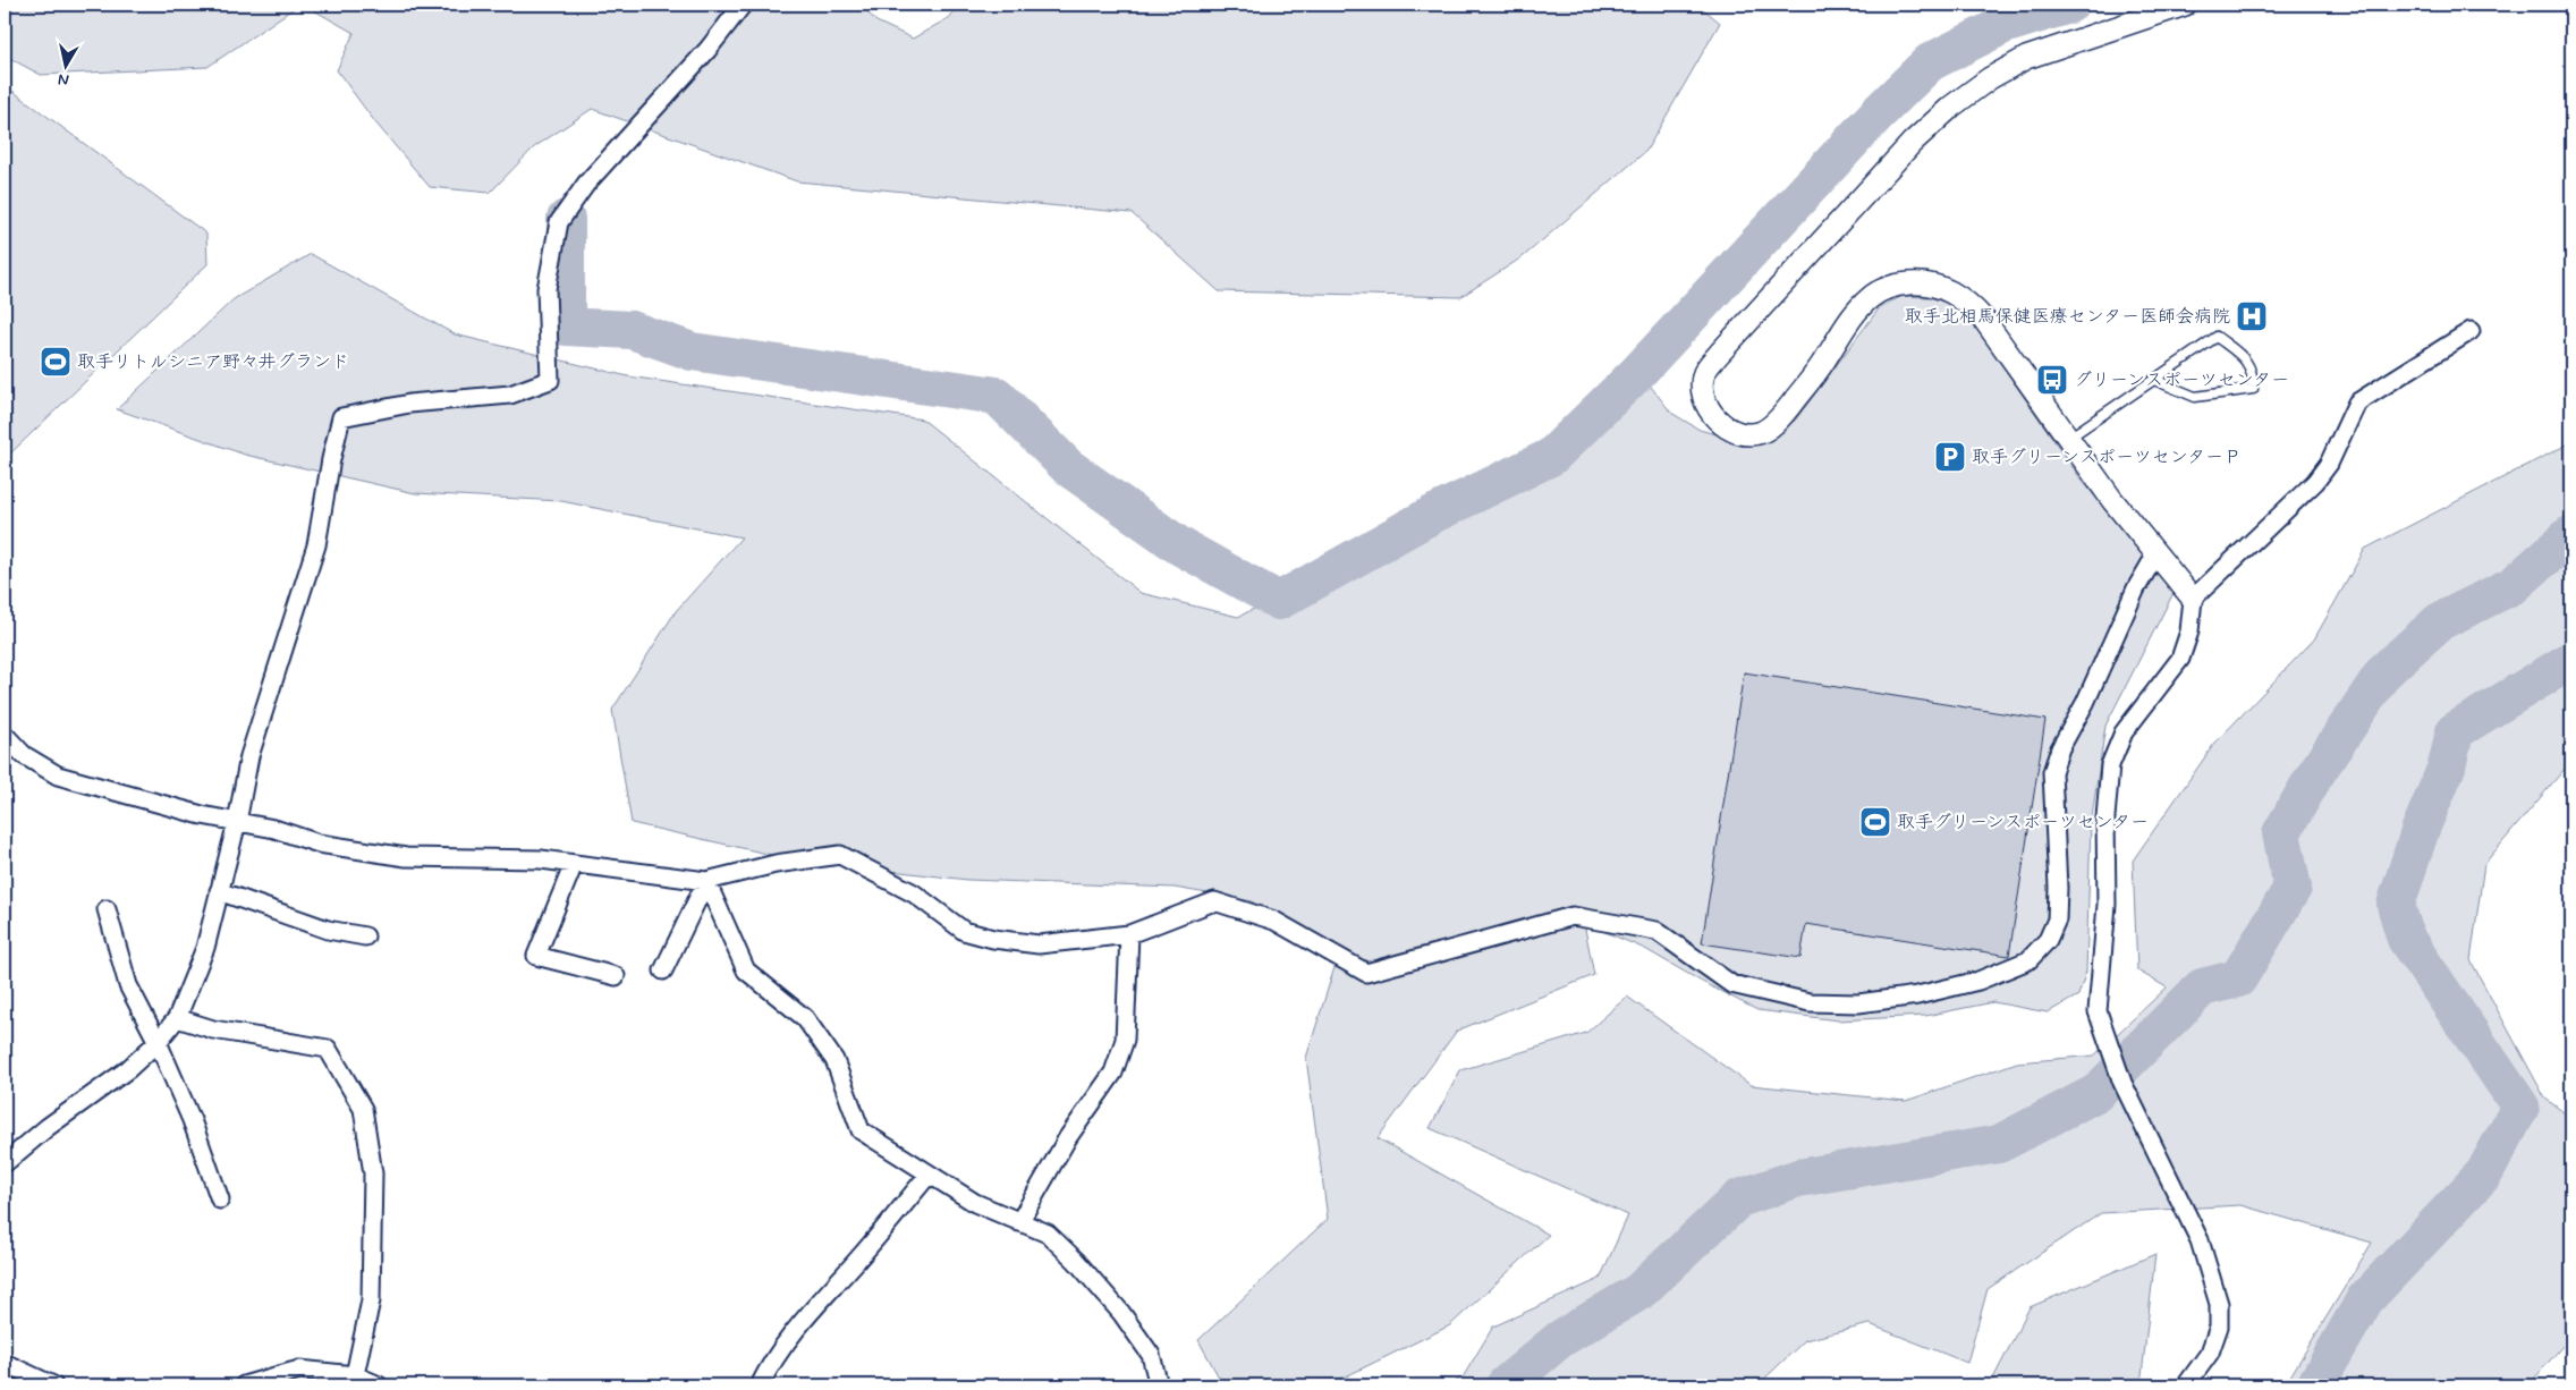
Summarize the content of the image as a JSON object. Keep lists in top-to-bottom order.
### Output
{
  "places": {
    "hospital": ["取手北相馬保健医療センター医師会病院"],
    "sports": ["取手リトルシニア野々井グランド", "取手グリーンスポーツセンター"],
    "bus stop": ["グリーンスポーツセンター"],
    "parking": ["取手グリーンスポーツセンターＰ"]
  },
  "north": "bottom"
}
